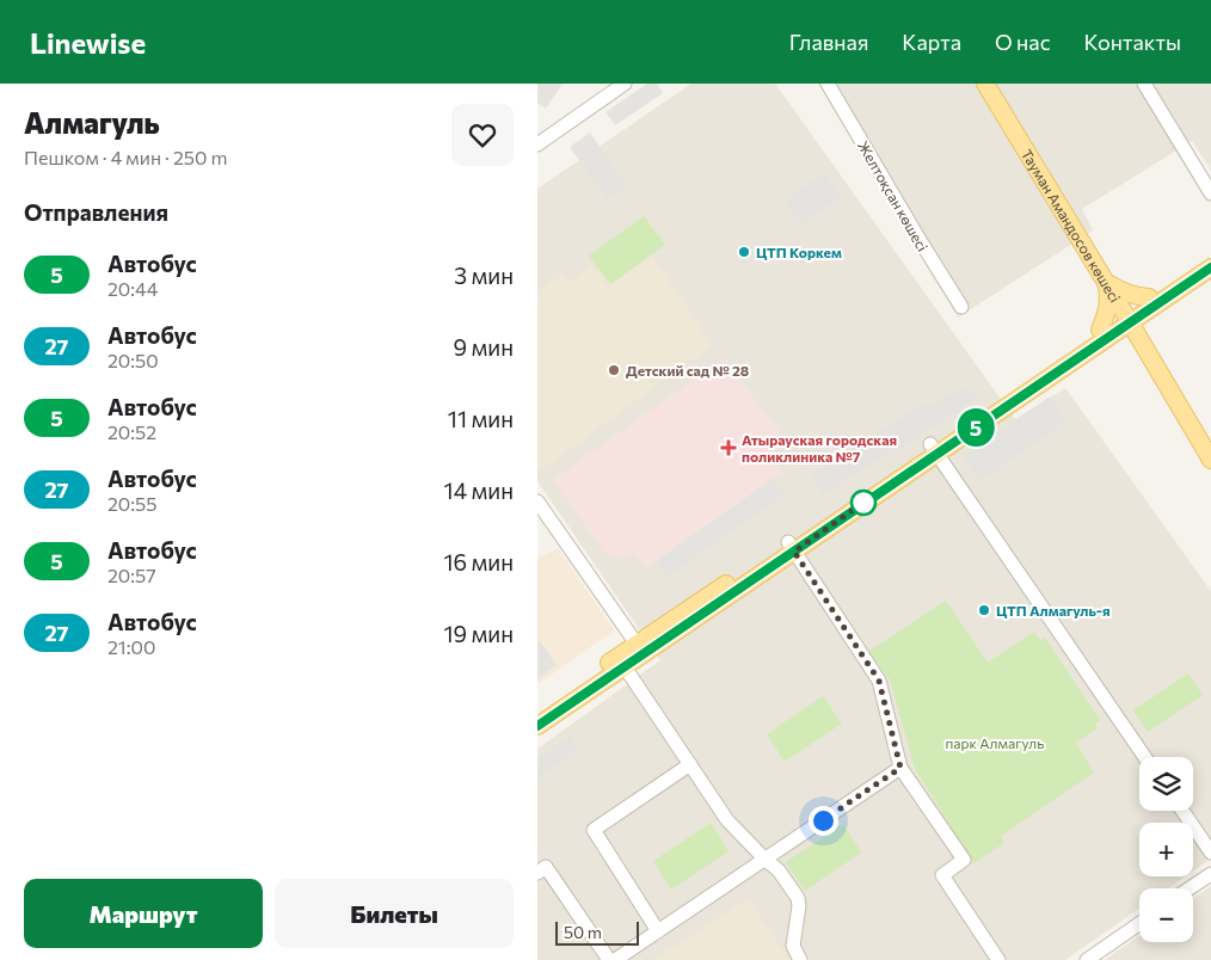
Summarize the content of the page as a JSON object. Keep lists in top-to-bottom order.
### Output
{
  "streets": {
    "main road": ["Тауман Амандосов көшесі"],
    "street": ["Желтоқсан көшесі"]
  },
  "parks": ["парк Алмагуль"],
  "places": {
    "other": ["ЦТП Коркем", "Детский сад № 28", "ЦТП Алмагуль-я"],
    "health": ["Атырауская городская поликлиника №7"]
  },
  "lines": ["bus line 5"],
  "scale_bar": "50 m",
  "page": {
    "header": "Linewise",
    "nav": [
      "Главная",
      "Карта",
      "О нас",
      "Контакты"
    ],
    "heading": [
      ["Алмагуль", "Пешком · 4 мин · 250 m"],
      "Отправления"
    ],
    "on_map": "5",
    "list": [
      {
        "mark": "5",
        "name": "Автобус",
        "note": "20:44",
        "value": "3 мин"
      },
      {
        "mark": "27",
        "name": "Автобус",
        "note": "20:50",
        "value": "9 мин"
      },
      {
        "mark": "5",
        "name": "Автобус",
        "note": "20:52",
        "value": "11 мин"
      },
      {
        "mark": "27",
        "name": "Автобус",
        "note": "20:55",
        "value": "14 мин"
      },
      {
        "mark": "5",
        "name": "Автобус",
        "note": "20:57",
        "value": "16 мин"
      },
      {
        "mark": "27",
        "name": "Автобус",
        "note": "21:00",
        "value": "19 мин"
      }
    ],
    "map_buttons": ["+", "−"],
    "buttons": ["Маршрут", "Билеты"],
    "scale": "50 m"
  }
}
